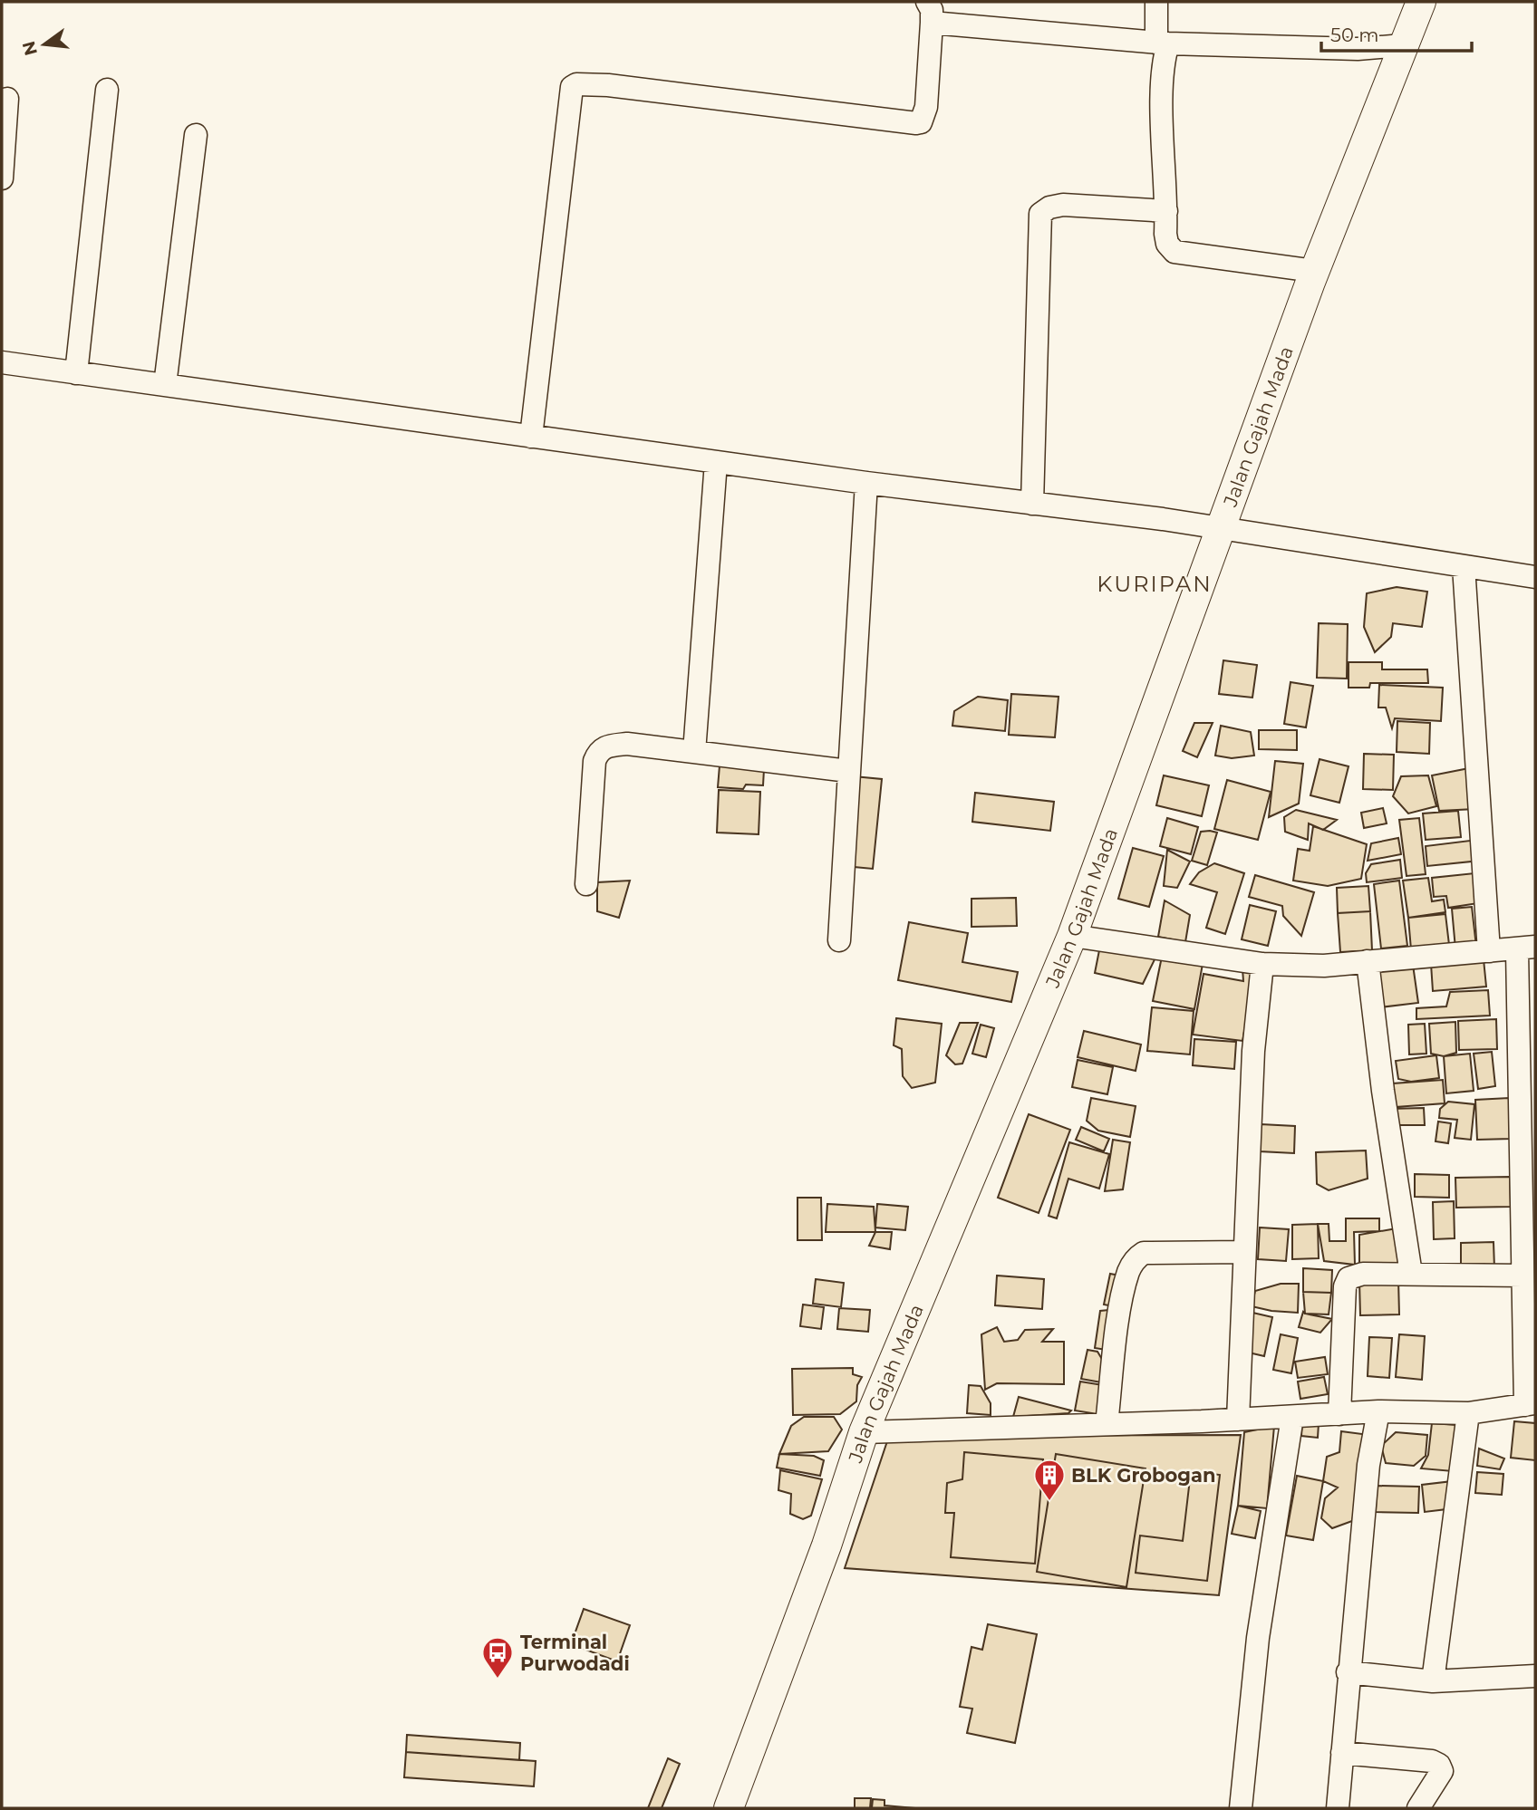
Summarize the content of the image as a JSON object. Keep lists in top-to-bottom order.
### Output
{
  "streets": {
    "main road": ["Jalan Gajah Mada"]
  },
  "districts": ["KURIPAN"],
  "places": {
    "building": ["BLK Grobogan"],
    "bus stop": ["Terminal Purwodadi"]
  },
  "scale_bar": "50 m",
  "north": "left"
}
